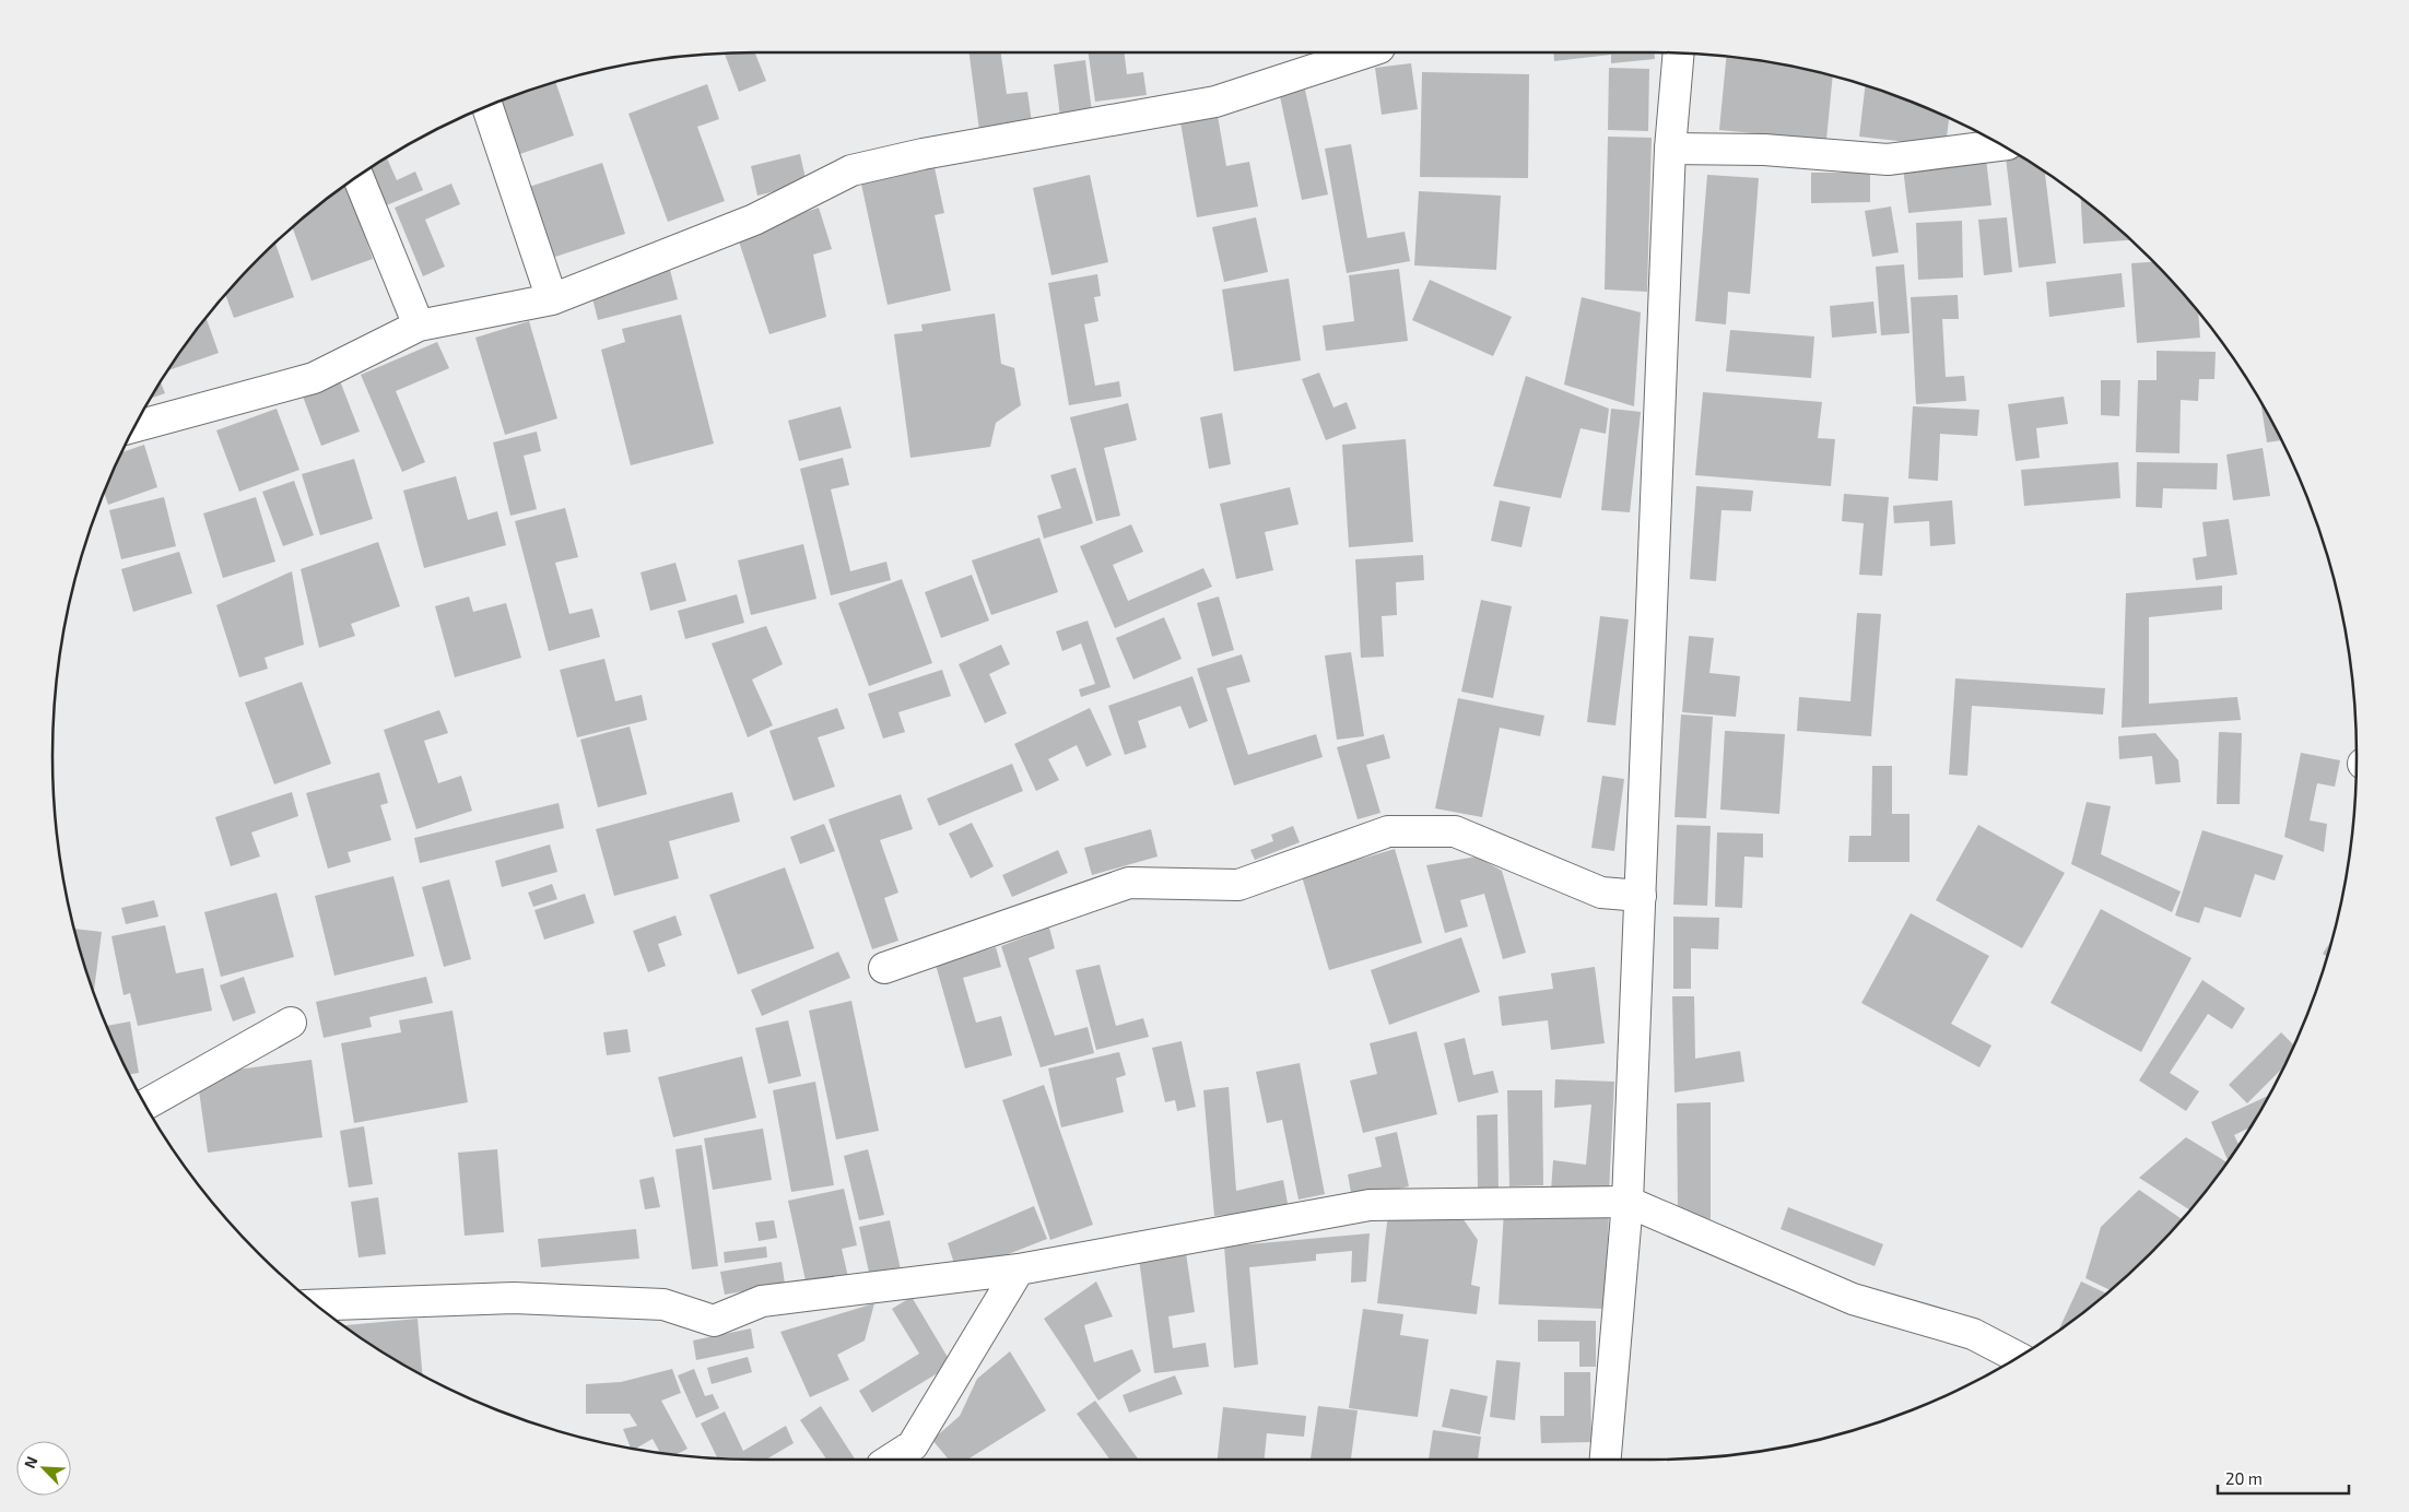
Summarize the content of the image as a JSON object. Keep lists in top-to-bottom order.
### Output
{
  "scale_bar": "20 m",
  "north": "top left"
}
